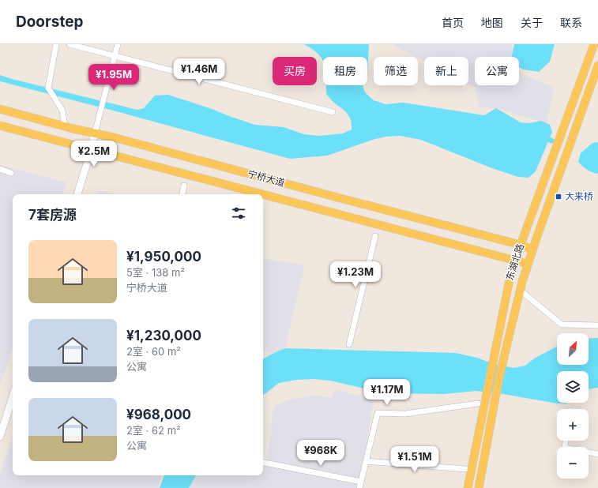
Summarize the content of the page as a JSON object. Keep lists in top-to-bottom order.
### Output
{
  "streets": {
    "main road": ["宁桥大道", "东湖北路"]
  },
  "crossings": [
    ["宁桥大道", "东湖北路"]
  ],
  "places": {
    "transit": ["大来桥"]
  },
  "north": "top right",
  "page": {
    "header": "Doorstep",
    "nav": [
      "首页",
      "地图",
      "关于",
      "联系"
    ],
    "chip": [
      "买房",
      "租房",
      "筛选",
      "新上",
      "公寓"
    ],
    "price": [
      "¥1.46M",
      "¥1.95M",
      "¥2.5M",
      "¥1.23M",
      "¥1.17M",
      "¥968K",
      "¥1.51M"
    ],
    "heading": "7套房源",
    "list": [
      {
        "name": "¥1,950,000",
        "note": "5室 · 138 m² · 宁桥大道"
      },
      {
        "name": "¥1,230,000",
        "note": "2室 · 60 m² · 公寓"
      },
      {
        "name": "¥968,000",
        "note": "2室 · 62 m² · 公寓"
      }
    ],
    "map_buttons": ["+", "−"]
  }
}
